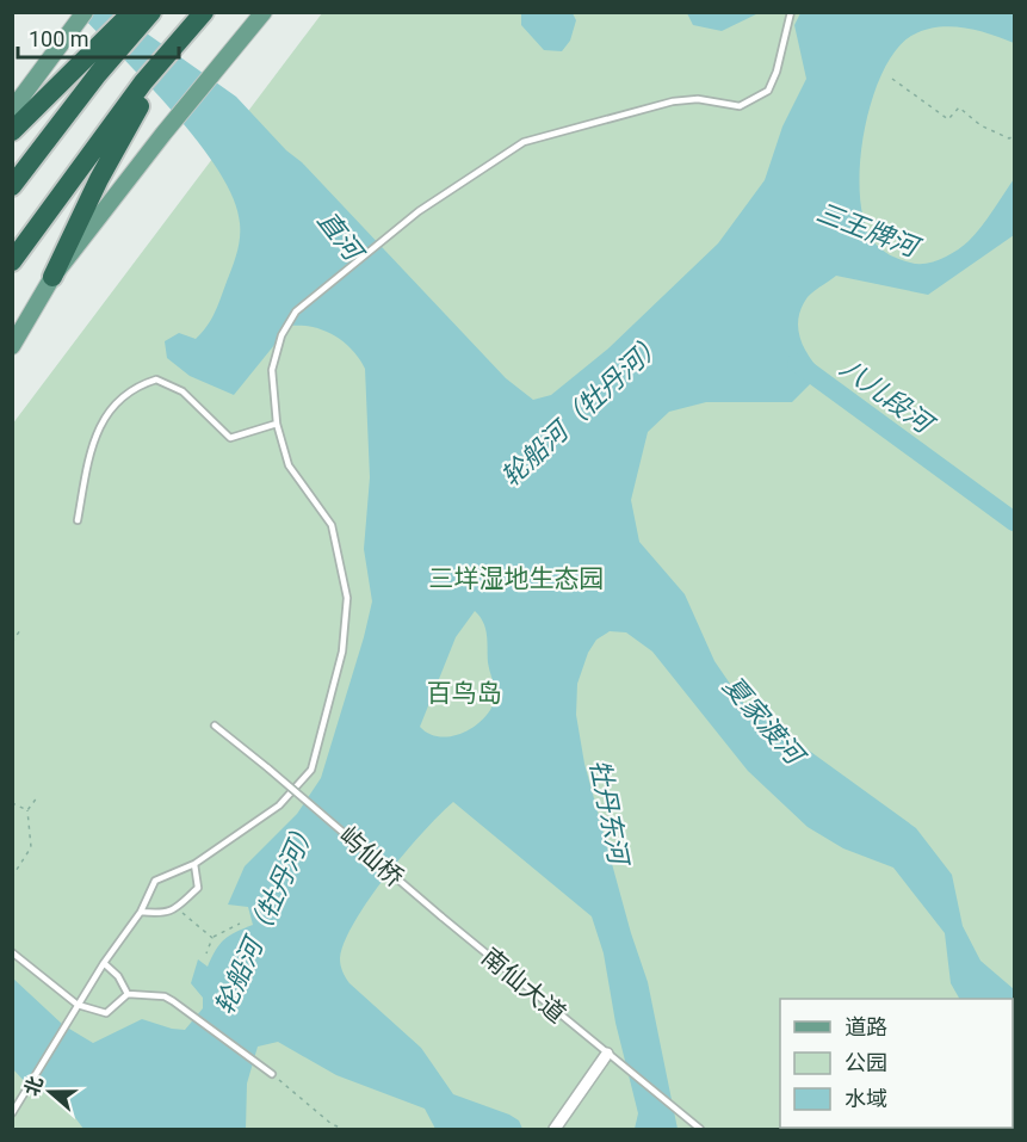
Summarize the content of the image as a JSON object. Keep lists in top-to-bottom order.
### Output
{
  "streets": {
    "lane": ["屿仙桥", "南仙大道"]
  },
  "crossings": [
    ["屿仙桥", "南仙大道"]
  ],
  "water": [
    "三王牌河",
    "直河",
    "八儿段河",
    "轮船河（牡丹河）",
    "夏家渡河",
    "牡丹东河"
  ],
  "parks": ["三垟湿地生态园", "百鸟岛"],
  "legend": ["道路", "公园", "水域"],
  "scale_bar": "100 m",
  "north": "left"
}
